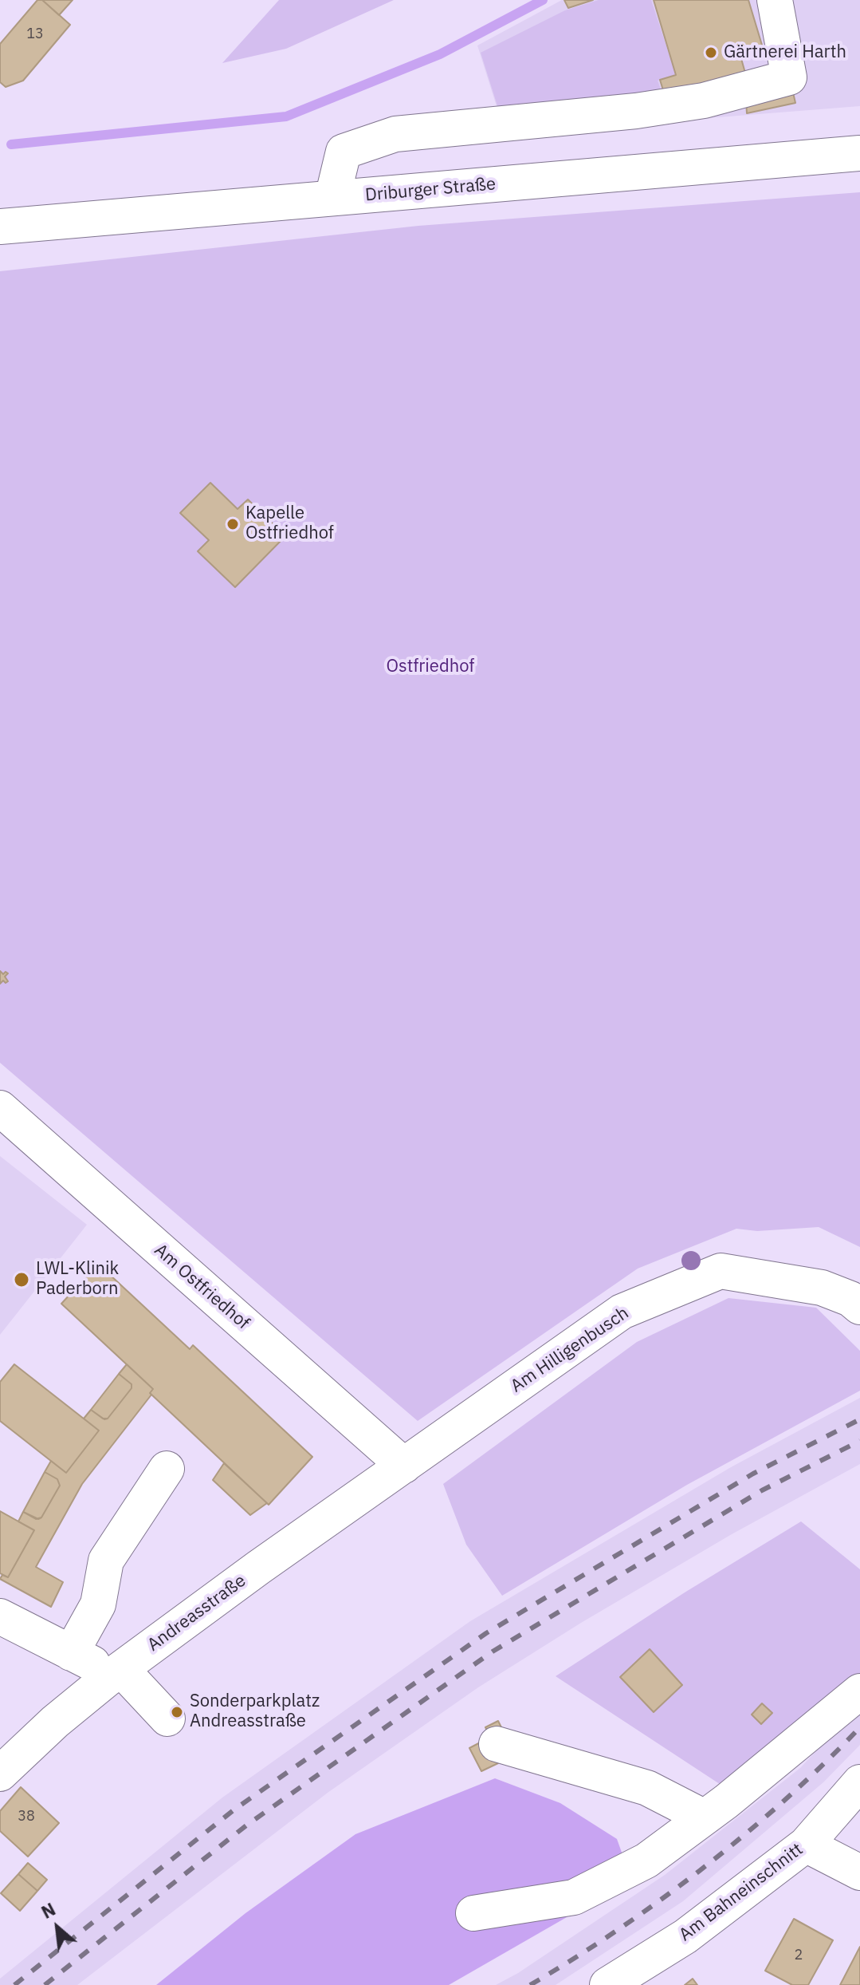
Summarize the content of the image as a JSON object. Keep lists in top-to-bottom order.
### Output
{
  "streets": {
    "street": [
      "Driburger Straße",
      "Am Ostfriedhof",
      "Am Hilligenbusch",
      "Andreasstraße",
      "Am Bahneinschnitt"
    ]
  },
  "crossings": [
    ["Am Ostfriedhof", "Am Hilligenbusch"],
    ["Am Ostfriedhof", "Andreasstraße"],
    ["Am Hilligenbusch", "Andreasstraße"]
  ],
  "parks": ["Ostfriedhof"],
  "places": [
    "Gärtnerei Harth",
    "Kapelle Ostfriedhof",
    "LWL-Klinik Paderborn",
    "Sonderparkplatz Andreasstraße"
  ],
  "house_numbers": ["13", "38", "2"],
  "north": "top left"
}
